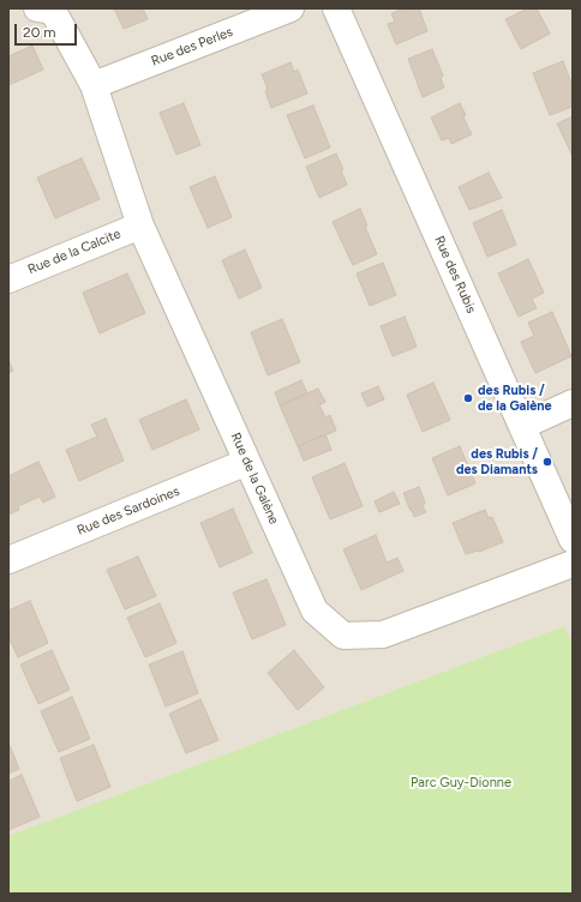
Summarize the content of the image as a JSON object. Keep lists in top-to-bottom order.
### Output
{
  "streets": {
    "street": [
      "Rue des Perles",
      "Rue de la Calcite",
      "Rue des Rubis",
      "Rue de la Galène",
      "Rue des Sardoines"
    ]
  },
  "crossings": [
    ["Rue des Perles", "Rue de la Galène"],
    ["Rue de la Calcite", "Rue de la Galène"],
    ["Rue de la Galène", "Rue des Sardoines"]
  ],
  "parks": ["Parc Guy-Dionne"],
  "places": ["des Rubis / de la Galène", "des Rubis / des Diamants"],
  "scale_bar": "20 m"
}
